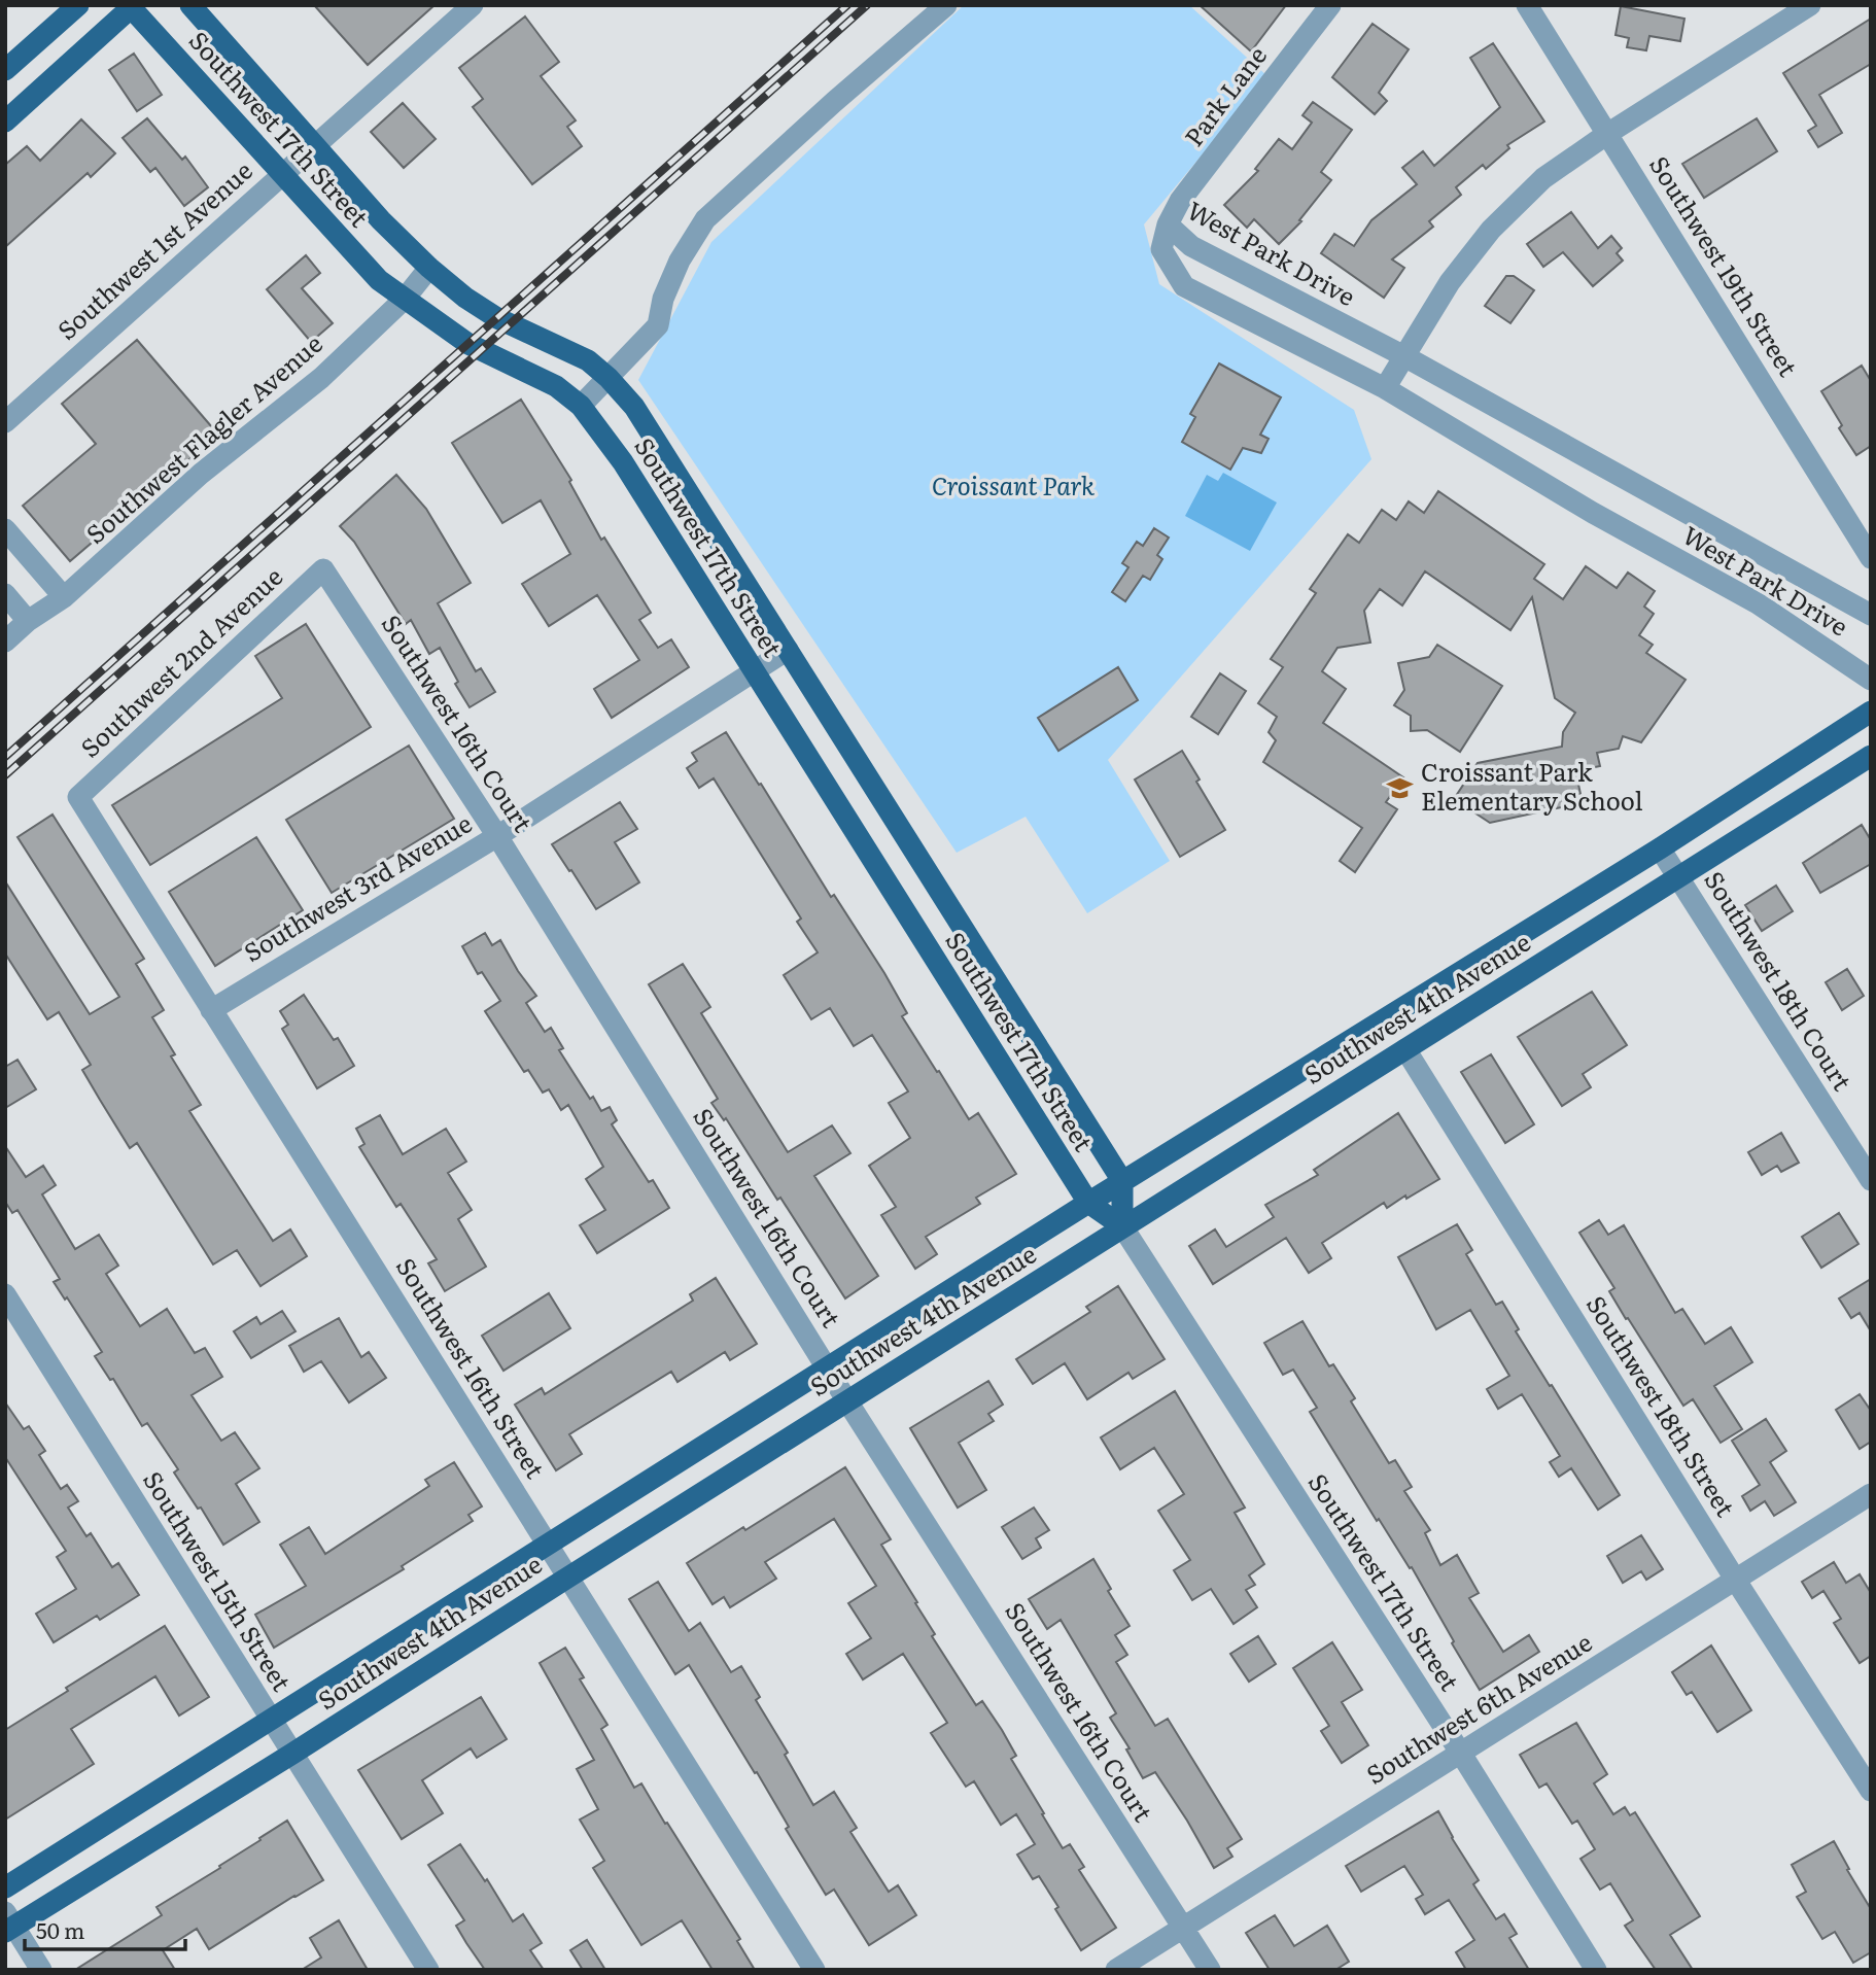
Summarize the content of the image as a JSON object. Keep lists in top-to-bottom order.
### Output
{
  "streets": {
    "main road": ["Southwest 17th Street", "Southwest 4th Avenue"],
    "street": [
      "Park Lane",
      "Southwest 1st Avenue",
      "West Park Drive",
      "Southwest 19th Street",
      "Southwest Flagler Avenue",
      "Southwest 2nd Avenue",
      "Southwest 16th Court",
      "Southwest 3rd Avenue",
      "Southwest 18th Court",
      "Southwest 16th Street",
      "Southwest 18th Street",
      "Southwest 15th Street",
      "Southwest 6th Avenue"
    ]
  },
  "crossings": [
    ["Park Lane", "West Park Drive"],
    ["Southwest 17th Street", "Southwest 1st Avenue"],
    ["Southwest 17th Street", "Southwest Flagler Avenue"],
    ["Southwest 17th Street", "Southwest 3rd Avenue"],
    ["Southwest 17th Street", "Southwest 4th Avenue"],
    ["Southwest 17th Street", "Southwest 6th Avenue"],
    ["Southwest 2nd Avenue", "Southwest 16th Court"],
    ["Southwest 2nd Avenue", "Southwest 16th Street"],
    ["Southwest 16th Court", "Southwest 3rd Avenue"],
    ["Southwest 16th Court", "Southwest 4th Avenue"],
    ["Southwest 16th Court", "Southwest 6th Avenue"],
    ["Southwest 3rd Avenue", "Southwest 16th Street"],
    ["Southwest 18th Court", "Southwest 4th Avenue"],
    ["Southwest 4th Avenue", "Southwest 16th Street"],
    ["Southwest 4th Avenue", "Southwest 18th Street"],
    ["Southwest 4th Avenue", "Southwest 15th Street"],
    ["Southwest 18th Street", "Southwest 6th Avenue"]
  ],
  "parks": ["Croissant Park"],
  "places": {
    "school or university": ["Croissant Park Elementary School"]
  },
  "scale_bar": "50 m"
}
